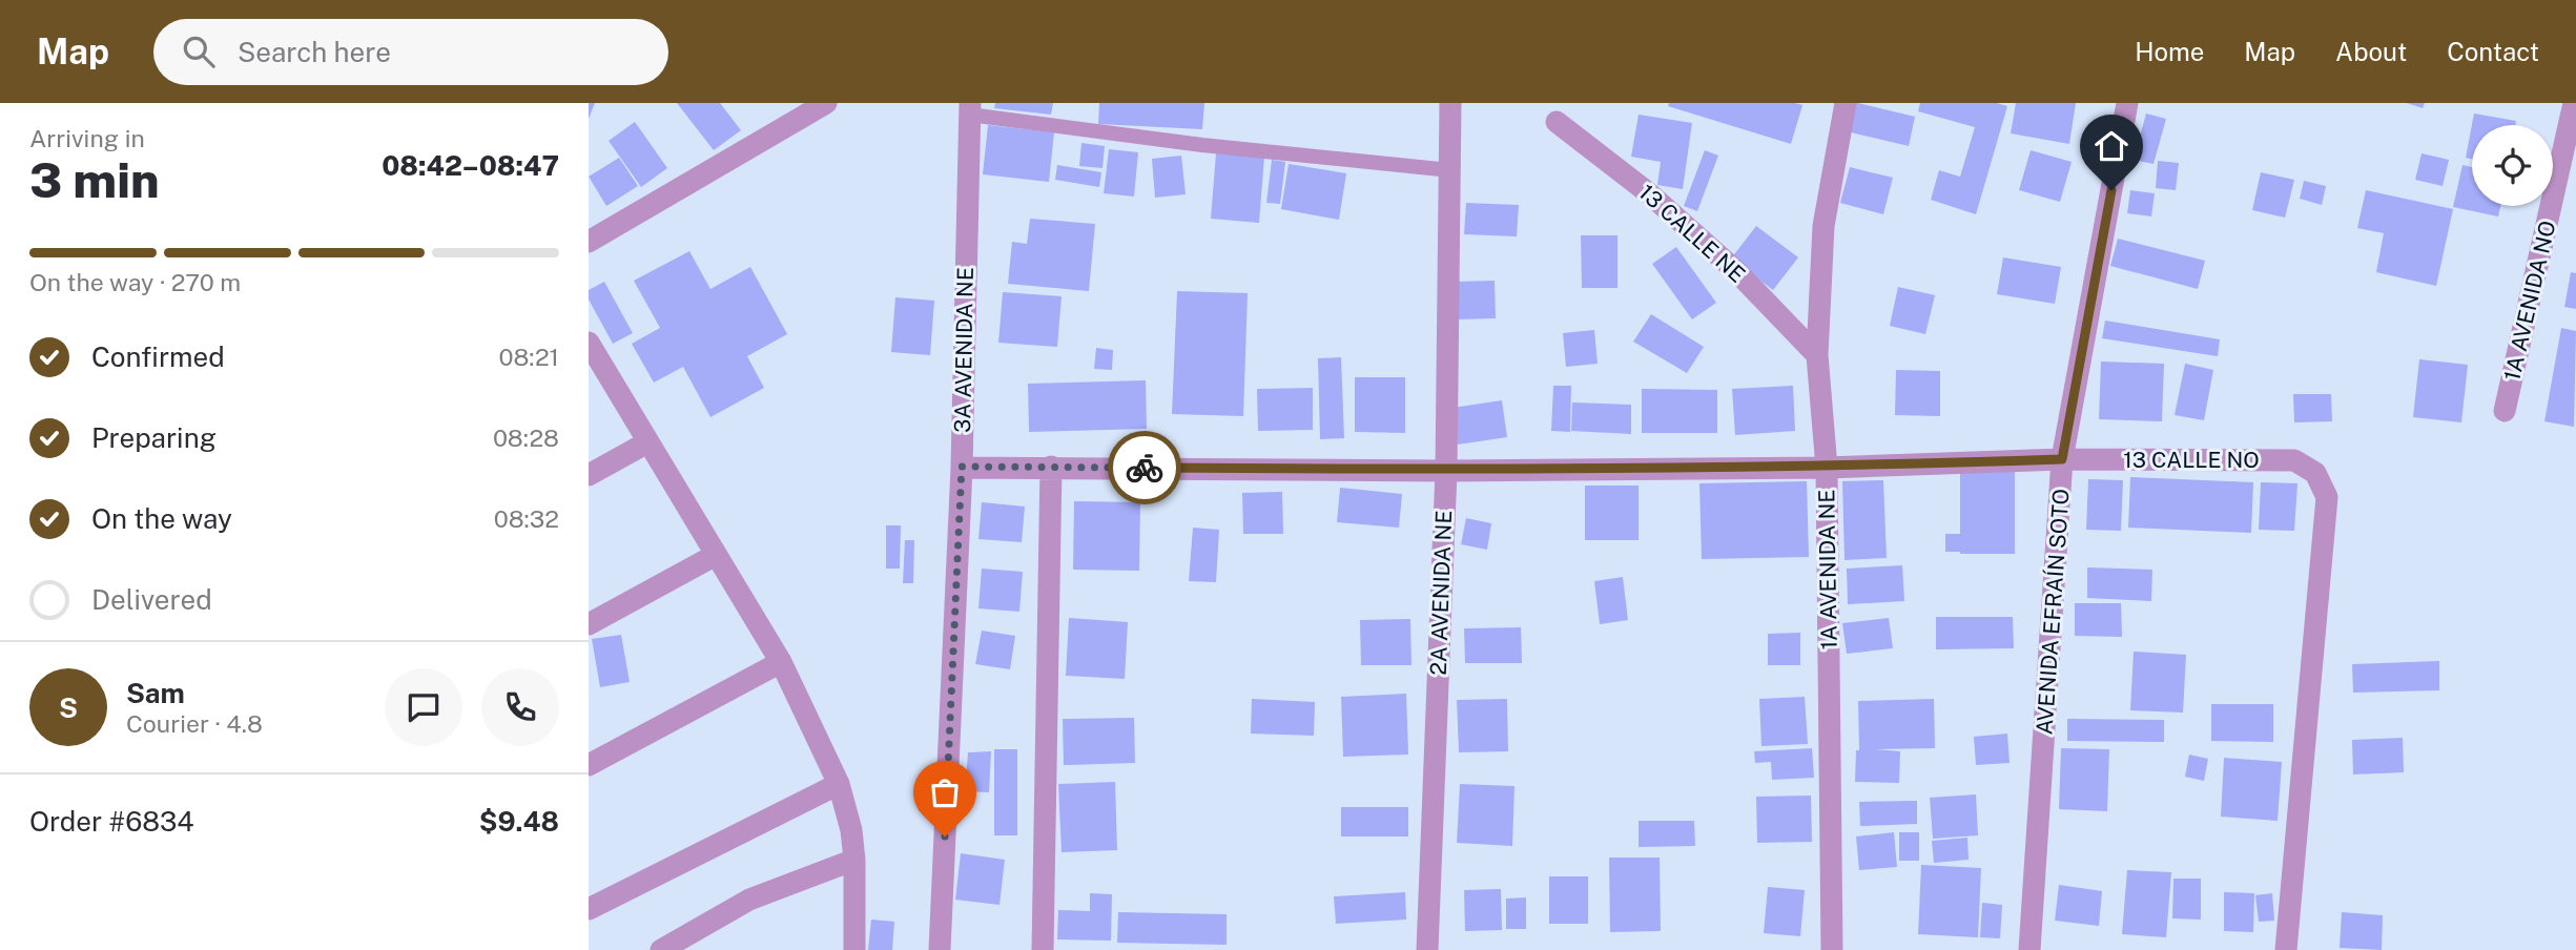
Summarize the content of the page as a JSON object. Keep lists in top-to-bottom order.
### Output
{
  "streets": {
    "street": [
      "13 CALLE NE",
      "1A AVENIDA NO",
      "3A AVENIDA NE",
      "13 CALLE NO",
      "1A AVENIDA NE",
      "2A AVENIDA NE",
      "AVENIDA EFRAÍN SOTO"
    ]
  },
  "crossings": [
    ["13 CALLE NE", "1A AVENIDA NE"],
    ["3A AVENIDA NE", "13 CALLE NO"],
    ["13 CALLE NO", "1A AVENIDA NE"],
    ["13 CALLE NO", "2A AVENIDA NE"],
    ["13 CALLE NO", "AVENIDA EFRAÍN SOTO"]
  ],
  "page": {
    "header": "Map",
    "search": "Search here",
    "nav": [
      "Home",
      "Map",
      "About",
      "Contact"
    ],
    "heading": ["3 min", "Arriving in", "08:42–08:47"],
    "panel": [
      "Sam",
      "Courier · 4.8",
      "Order #6834",
      "$9.48"
    ],
    "bar": "On the way · 270 m",
    "list": [
      ["Confirmed", "08:21"],
      ["Preparing", "08:28"],
      ["On the way", "08:32"],
      "Delivered"
    ],
    "round": "S"
  }
}
